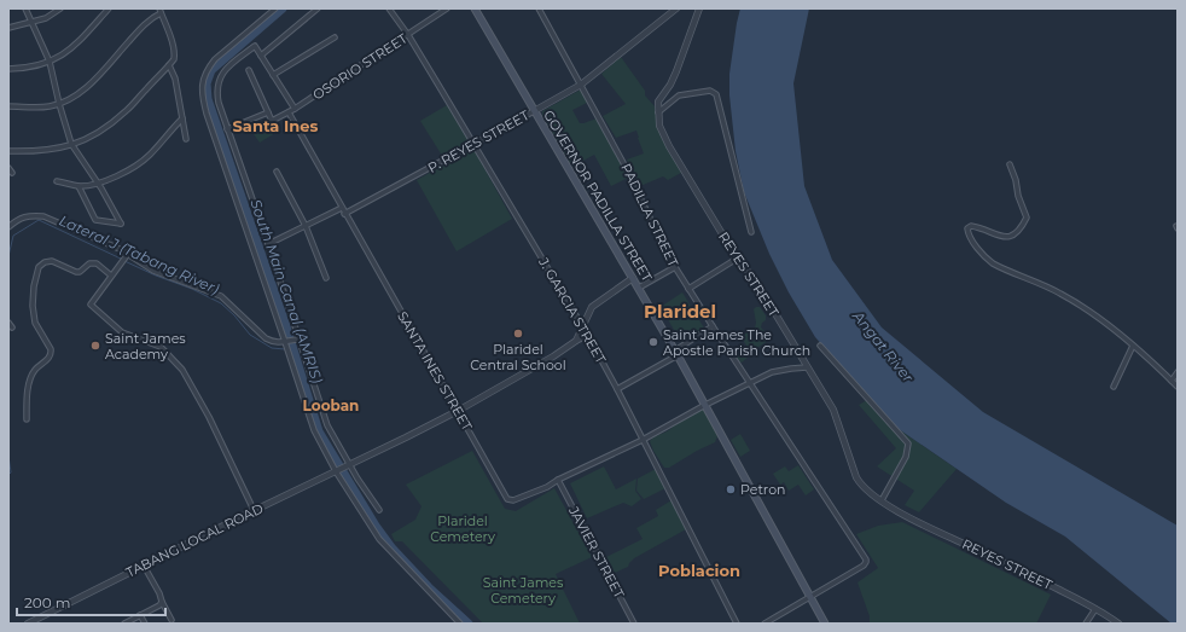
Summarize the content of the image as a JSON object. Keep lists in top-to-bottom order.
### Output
{
  "streets": {
    "main road": ["GOVERNOR PADILLA STREET"],
    "street": [
      "OSORIO STREET",
      "P. REYES STREET",
      "PADILLA STREET",
      "REYES STREET",
      "J. GARCIA STREET",
      "SANTA INES STREET",
      "TABANG LOCAL ROAD",
      "JAVIER STREET"
    ]
  },
  "crossings": [
    ["OSORIO STREET", "J. GARCIA STREET"],
    ["OSORIO STREET", "SANTA INES STREET"],
    ["P. REYES STREET", "GOVERNOR PADILLA STREET"],
    ["P. REYES STREET", "PADILLA STREET"],
    ["P. REYES STREET", "J. GARCIA STREET"],
    ["P. REYES STREET", "SANTA INES STREET"],
    ["GOVERNOR PADILLA STREET", "PADILLA STREET"],
    ["GOVERNOR PADILLA STREET", "SANTA INES STREET"],
    ["PADILLA STREET", "SANTA INES STREET"],
    ["REYES STREET", "SANTA INES STREET"],
    ["J. GARCIA STREET", "SANTA INES STREET"],
    ["SANTA INES STREET", "TABANG LOCAL ROAD"],
    ["SANTA INES STREET", "JAVIER STREET"]
  ],
  "districts": [
    "Santa Ines",
    "Plaridel",
    "Looban",
    "Poblacion"
  ],
  "water": ["Lateral J (Tabang River)", "South Main Canal (AMRIS)", "Angat River"],
  "parks": ["Plaridel Cemetery", "Saint James Cemetery"],
  "places": [
    "Plaridel Central School",
    "Saint James The Apostle Parish Church",
    "Saint James Academy",
    "Petron"
  ],
  "scale_bar": "200 m"
}
